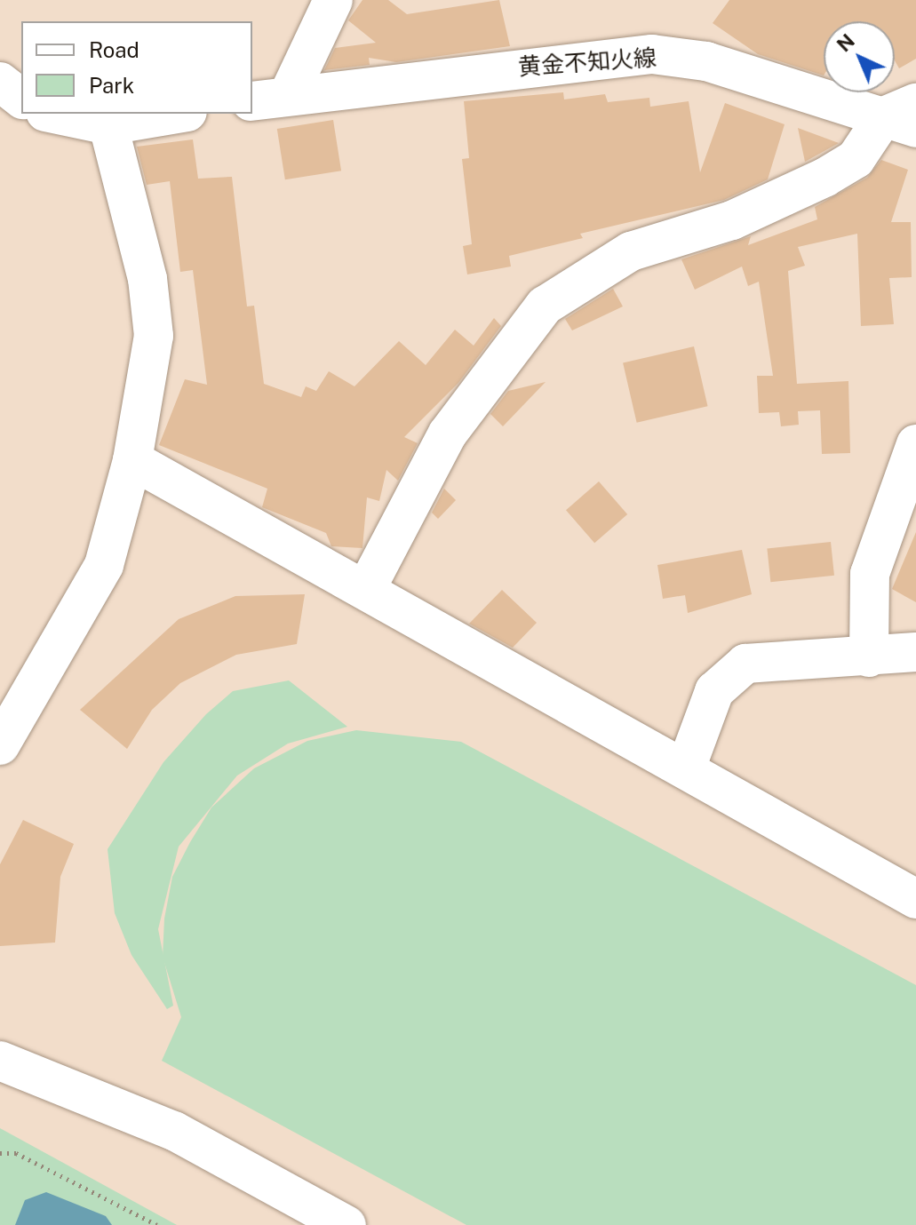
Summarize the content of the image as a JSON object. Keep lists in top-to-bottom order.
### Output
{
  "streets": {
    "street": ["黄金不知火線"]
  },
  "legend": ["Road", "Park"],
  "north": "top left"
}
